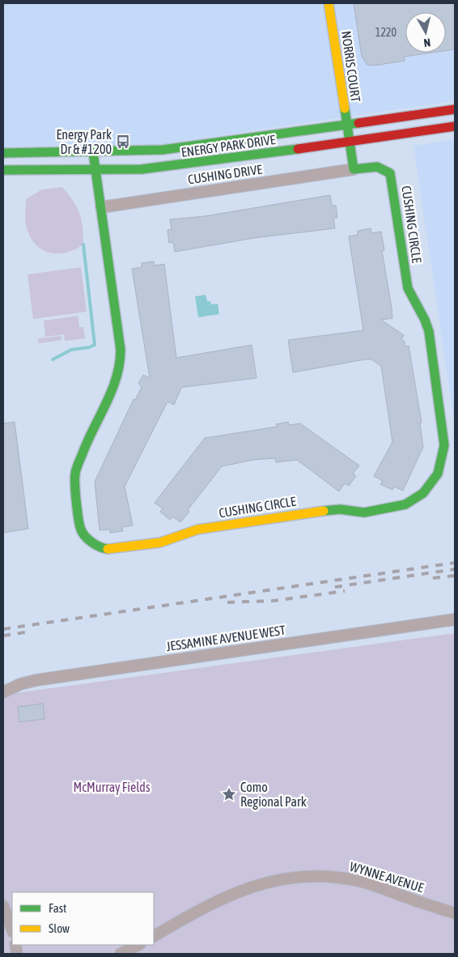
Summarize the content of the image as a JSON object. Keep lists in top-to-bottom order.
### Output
{
  "streets": {
    "street": [
      "NORRIS COURT",
      "ENERGY PARK DRIVE",
      "CUSHING DRIVE",
      "CUSHING CIRCLE",
      "JESSAMINE AVENUE WEST",
      "WYNNE AVENUE"
    ]
  },
  "crossings": [
    ["NORRIS COURT", "ENERGY PARK DRIVE"],
    ["ENERGY PARK DRIVE", "CUSHING CIRCLE"],
    ["CUSHING DRIVE", "CUSHING CIRCLE"]
  ],
  "parks": ["McMurray Fields"],
  "places": {
    "bus stop": ["Energy Park Dr & #1200"],
    "place": ["Como Regional Park"]
  },
  "house_numbers": ["1220"],
  "legend": ["Fast", "Slow"],
  "north": "bottom"
}
